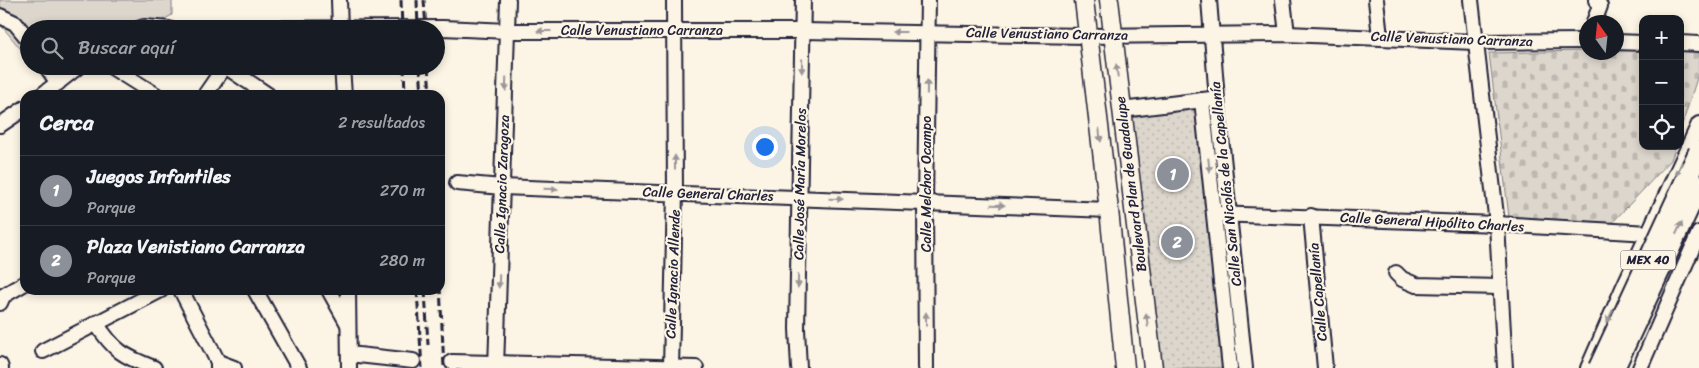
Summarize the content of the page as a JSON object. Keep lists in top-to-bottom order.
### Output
{
  "streets": {
    "highway": ["MEX 40"],
    "main road": ["Boulevard Plan de Guadalupe"],
    "street": [
      "Calle Venustiano Carranza",
      "Calle Ignacio Zaragoza",
      "Calle José María Morelos",
      "Calle Melchor Ocampo",
      "Calle San Nicolás de la Capellanía",
      "Calle General Charles",
      "Calle General Hipólito Charles",
      "Calle Ignacio Allende",
      "Calle Capellanía"
    ]
  },
  "crossings": [
    ["Calle Venustiano Carranza", "Calle Ignacio Zaragoza"],
    ["Calle Venustiano Carranza", "Calle José María Morelos"],
    ["Calle Venustiano Carranza", "Calle Melchor Ocampo"],
    ["Calle Venustiano Carranza", "Boulevard Plan de Guadalupe"],
    ["Calle Venustiano Carranza", "Calle San Nicolás de la Capellanía"],
    ["Calle Venustiano Carranza", "Calle Ignacio Allende"],
    ["Calle Ignacio Zaragoza", "Calle General Charles"],
    ["Calle José María Morelos", "Calle General Charles"],
    ["Calle Melchor Ocampo", "Calle General Charles"],
    ["Boulevard Plan de Guadalupe", "Calle General Charles"],
    ["Calle San Nicolás de la Capellanía", "Calle General Hipólito Charles"],
    ["Calle General Charles", "Calle Ignacio Allende"],
    ["Calle General Hipólito Charles", "Calle Capellanía"]
  ],
  "one_way": [
    "Calle Ignacio Zaragoza",
    "Calle José María Morelos",
    "Calle Melchor Ocampo",
    "Calle General Charles",
    "Calle Ignacio Allende"
  ],
  "north": "top",
  "page": {
    "map_buttons": ["+", "−"],
    "search": "Buscar aquí",
    "heading": ["Cerca", "2 resultados"],
    "list": [
      {
        "mark": "1",
        "name": "Juegos Infantiles",
        "note": "Parque",
        "value": "270 m"
      },
      {
        "mark": "2",
        "name": "Plaza Venistiano Carranza",
        "note": "Parque",
        "value": "280 m"
      }
    ],
    "pins": ["1", "2"]
  }
}
